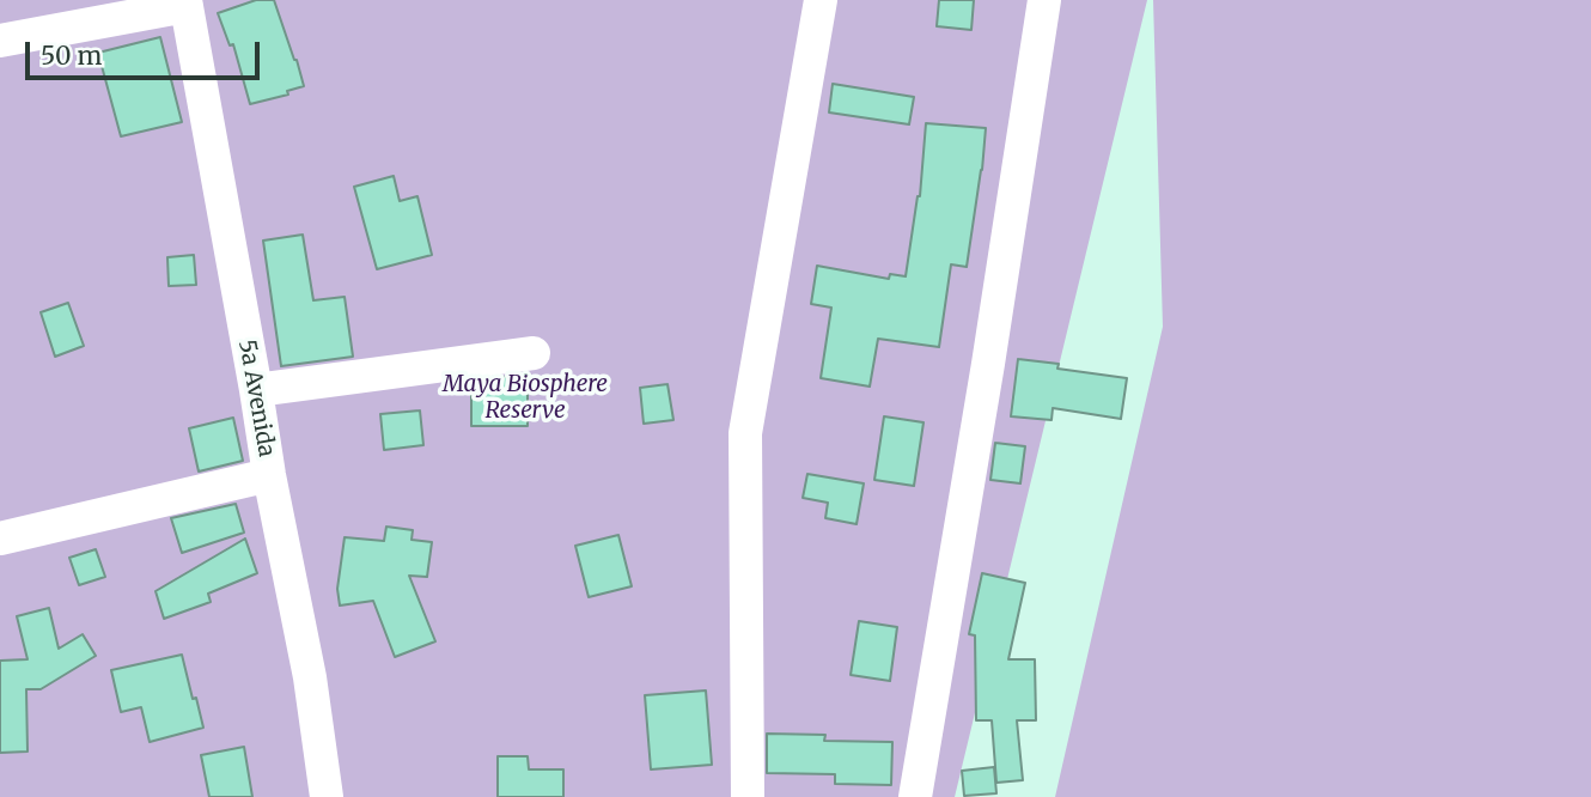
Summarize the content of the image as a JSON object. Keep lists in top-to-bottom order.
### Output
{
  "streets": {
    "street": ["5a Avenida"]
  },
  "parks": ["Maya Biosphere Reserve"],
  "scale_bar": "50 m"
}
